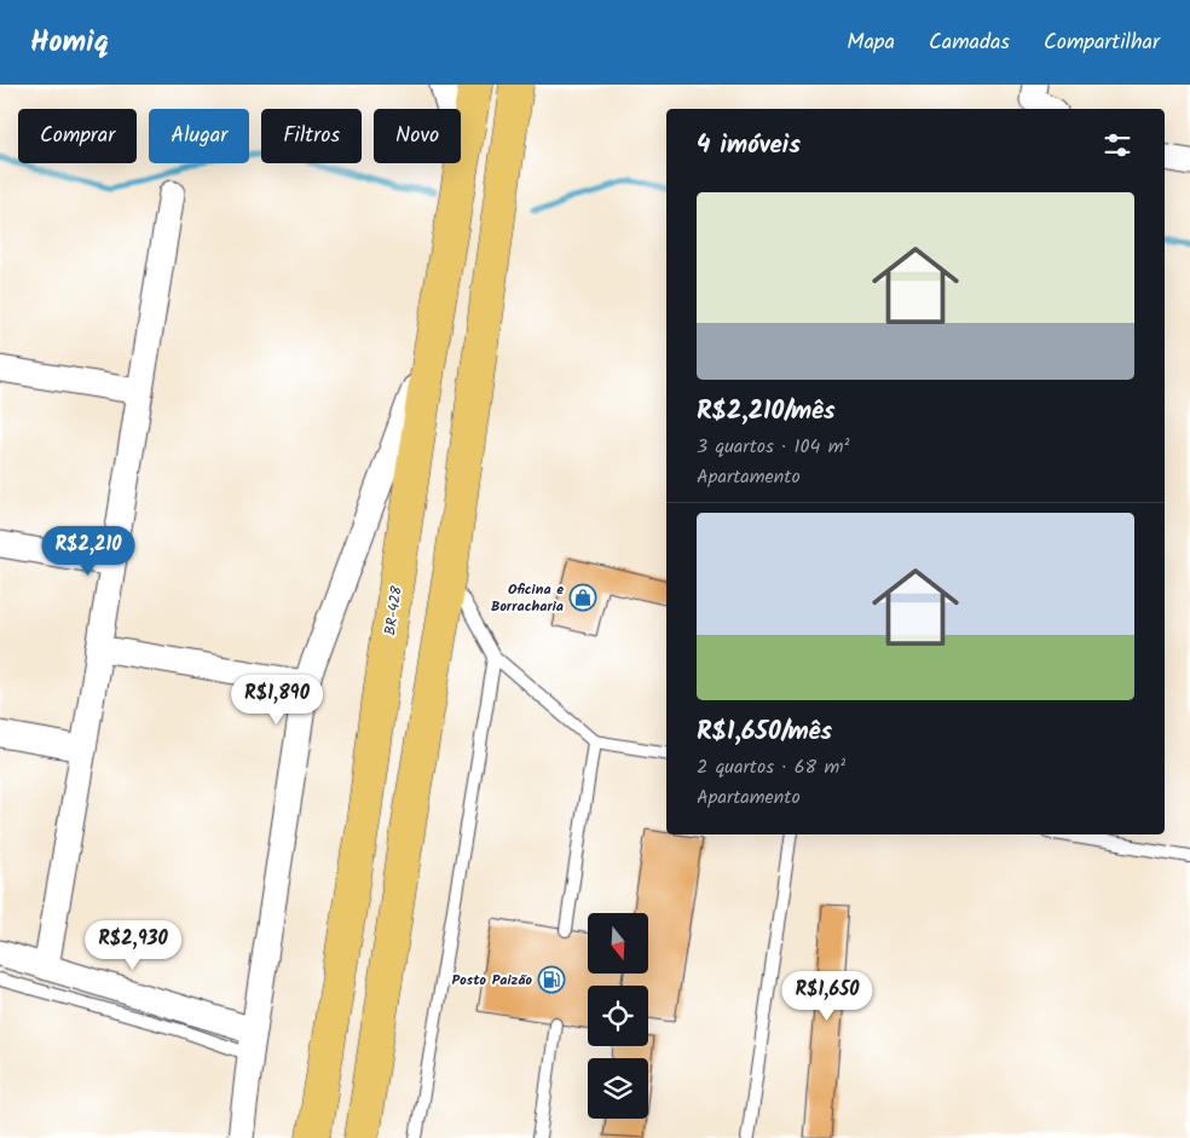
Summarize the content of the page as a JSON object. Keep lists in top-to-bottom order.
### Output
{
  "streets": {
    "highway": ["BR-428"]
  },
  "places": {
    "shop": ["Oficina e Borracharia"],
    "fuel station": ["Posto Paizão"]
  },
  "north": "bottom",
  "page": {
    "header": "Homiq",
    "nav": ["Mapa", "Camadas", "Compartilhar"],
    "chip": [
      "Comprar",
      "Alugar",
      "Filtros",
      "Novo"
    ],
    "heading": "4 imóveis",
    "list": [
      {
        "name": "R$2,210/mês",
        "note": "3 quartos · 104 m² · Apartamento"
      },
      {
        "name": "R$1,650/mês",
        "note": "2 quartos · 68 m² · Apartamento"
      }
    ],
    "price": [
      "R$2,210",
      "R$1,890",
      "R$2,930",
      "R$1,650"
    ]
  }
}
